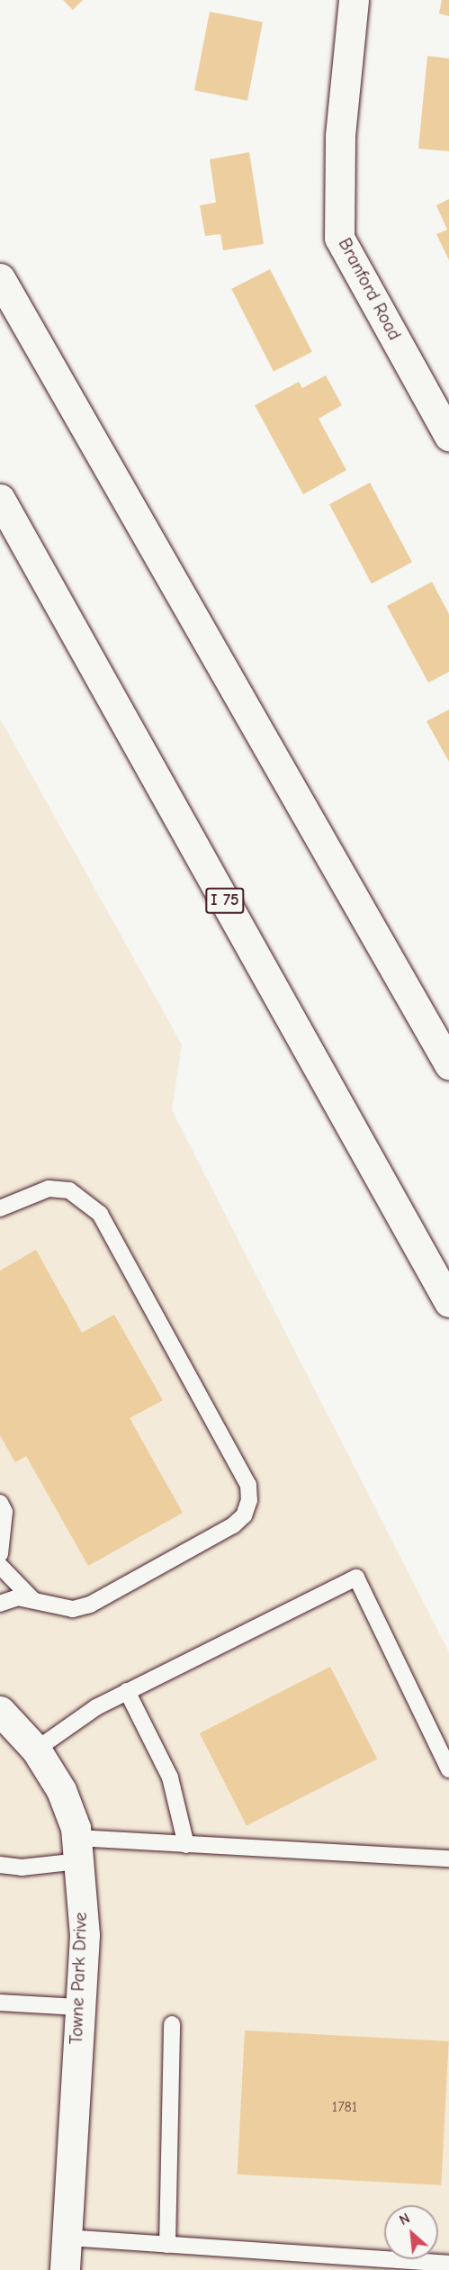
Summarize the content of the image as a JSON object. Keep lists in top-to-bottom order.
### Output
{
  "streets": {
    "main road": ["Branford Road", "I 75", "Towne Park Drive"]
  },
  "house_numbers": ["1781"],
  "north": "top left"
}
